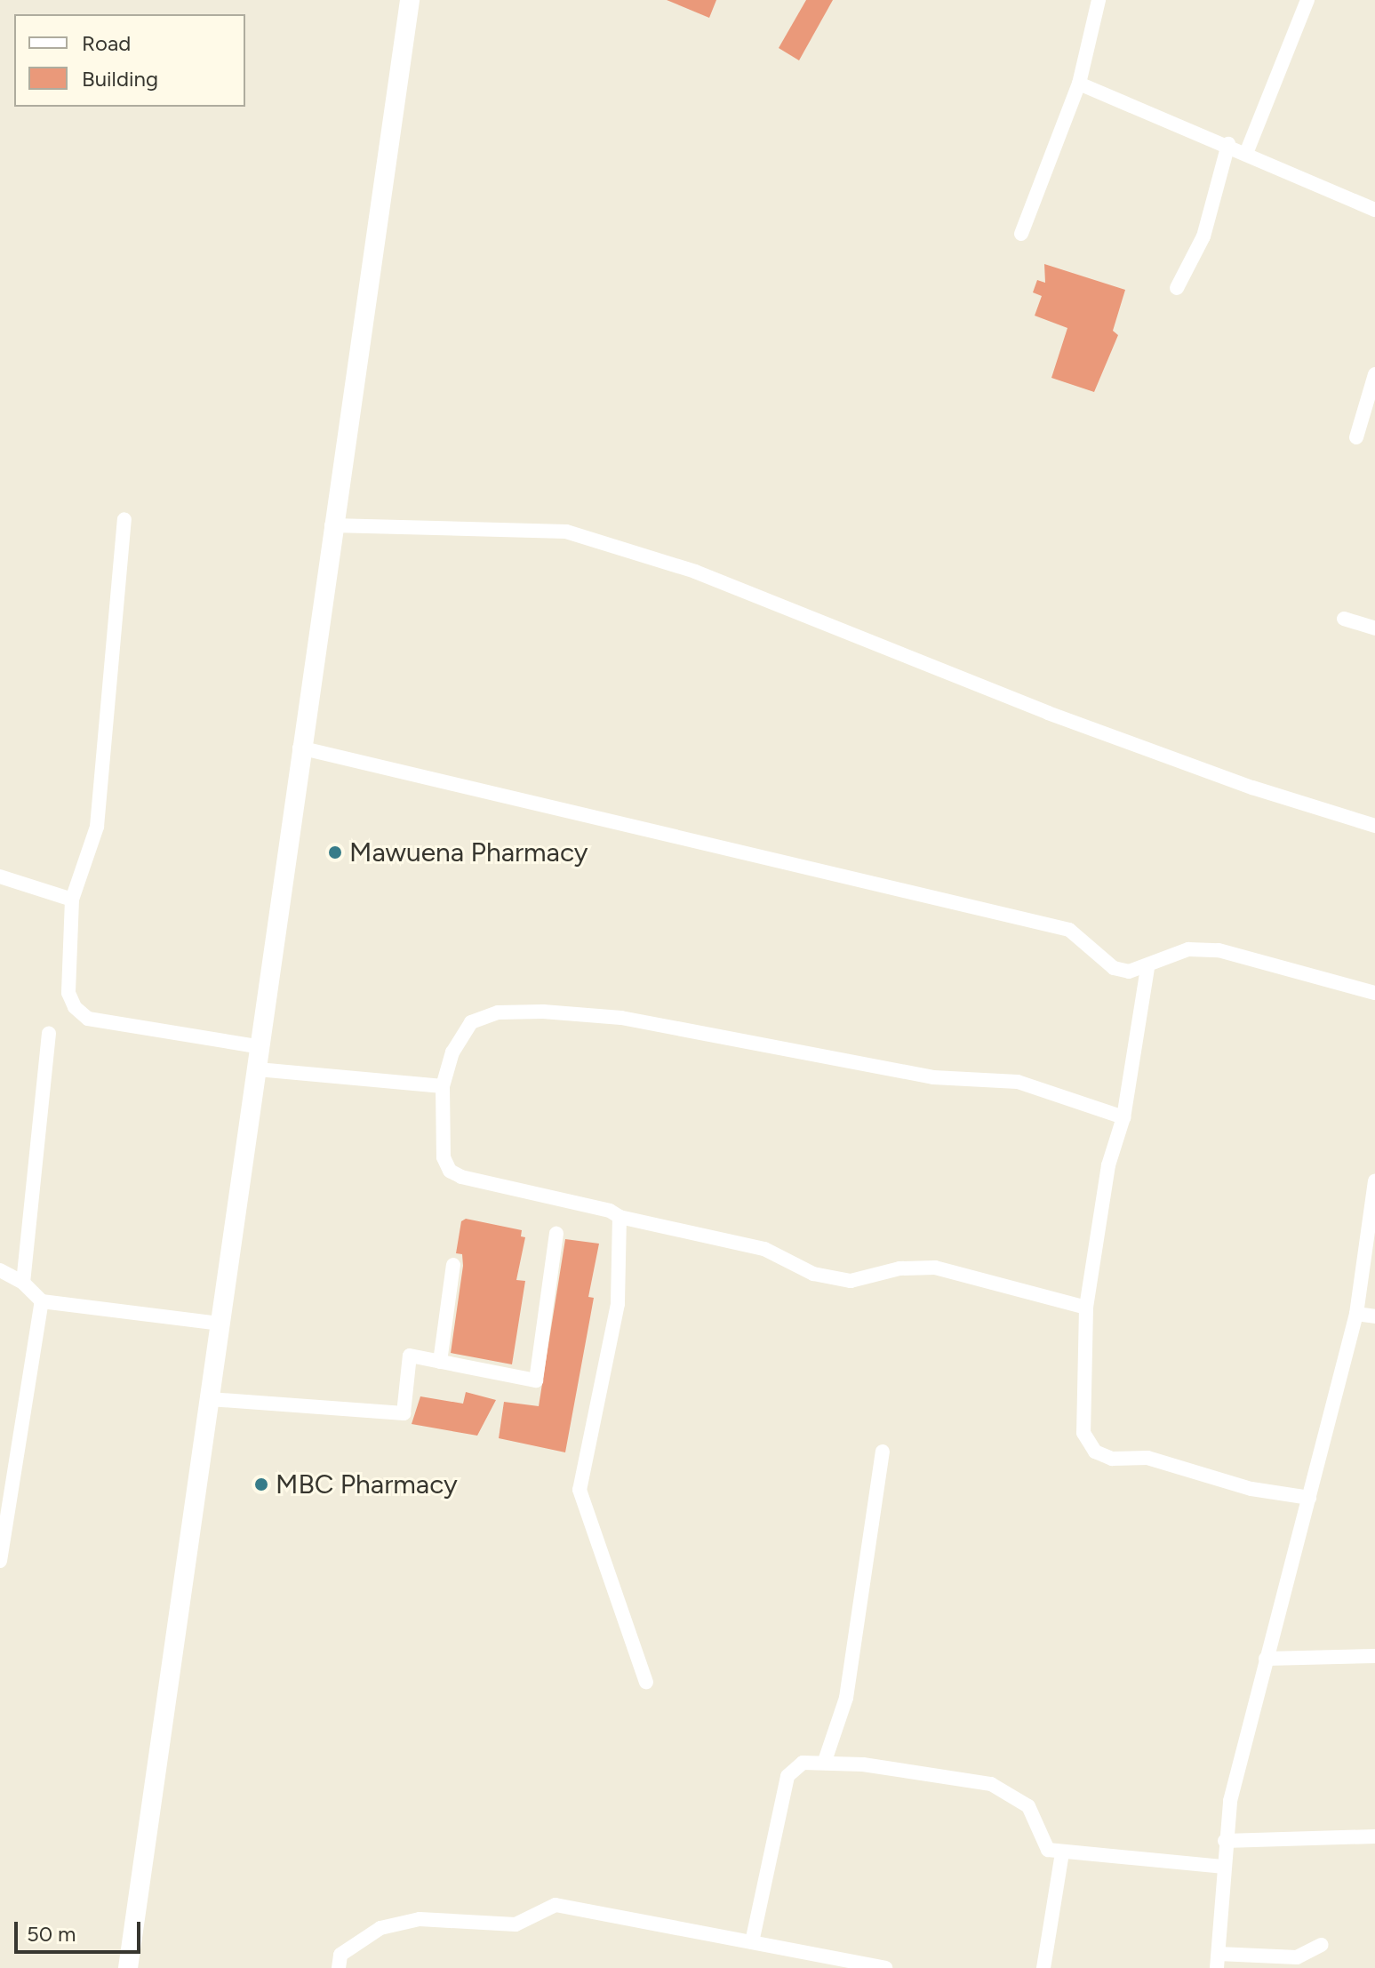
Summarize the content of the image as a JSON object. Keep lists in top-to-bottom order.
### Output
{
  "places": ["Mawuena Pharmacy", "MBC Pharmacy"],
  "legend": ["Road", "Building"],
  "scale_bar": "50 m"
}
